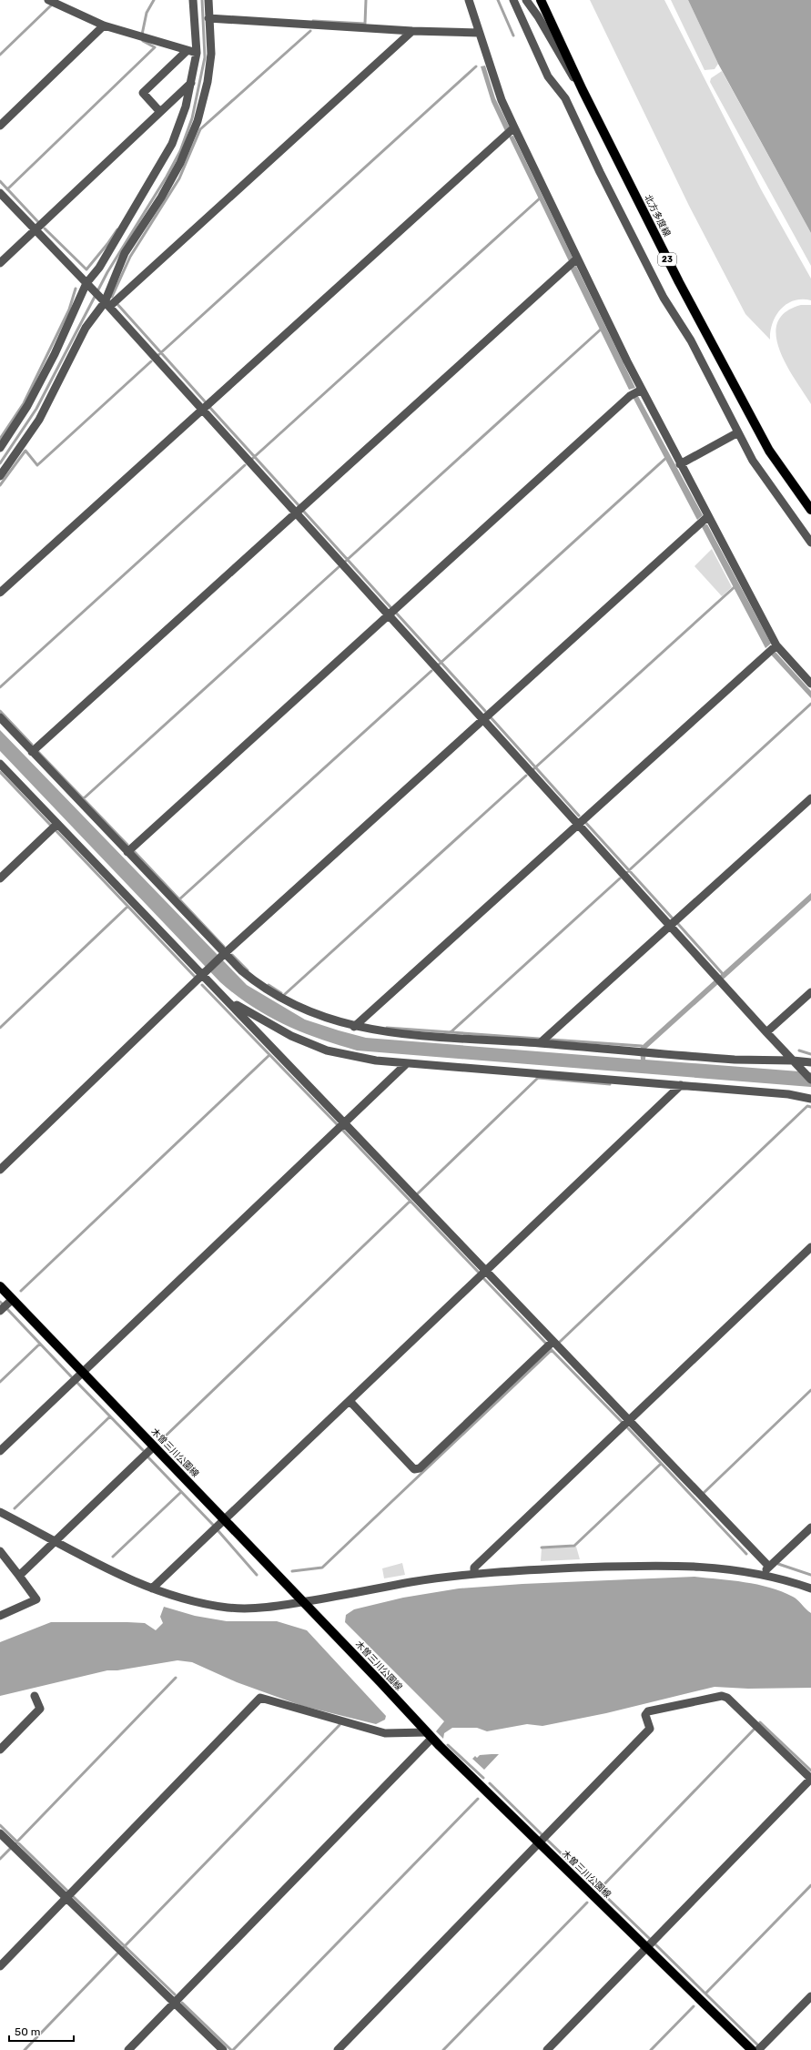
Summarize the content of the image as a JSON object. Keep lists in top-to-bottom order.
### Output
{
  "streets": {
    "main road": ["北方多度線", "23", "木曽三川公園線"]
  },
  "scale_bar": "50 m"
}
